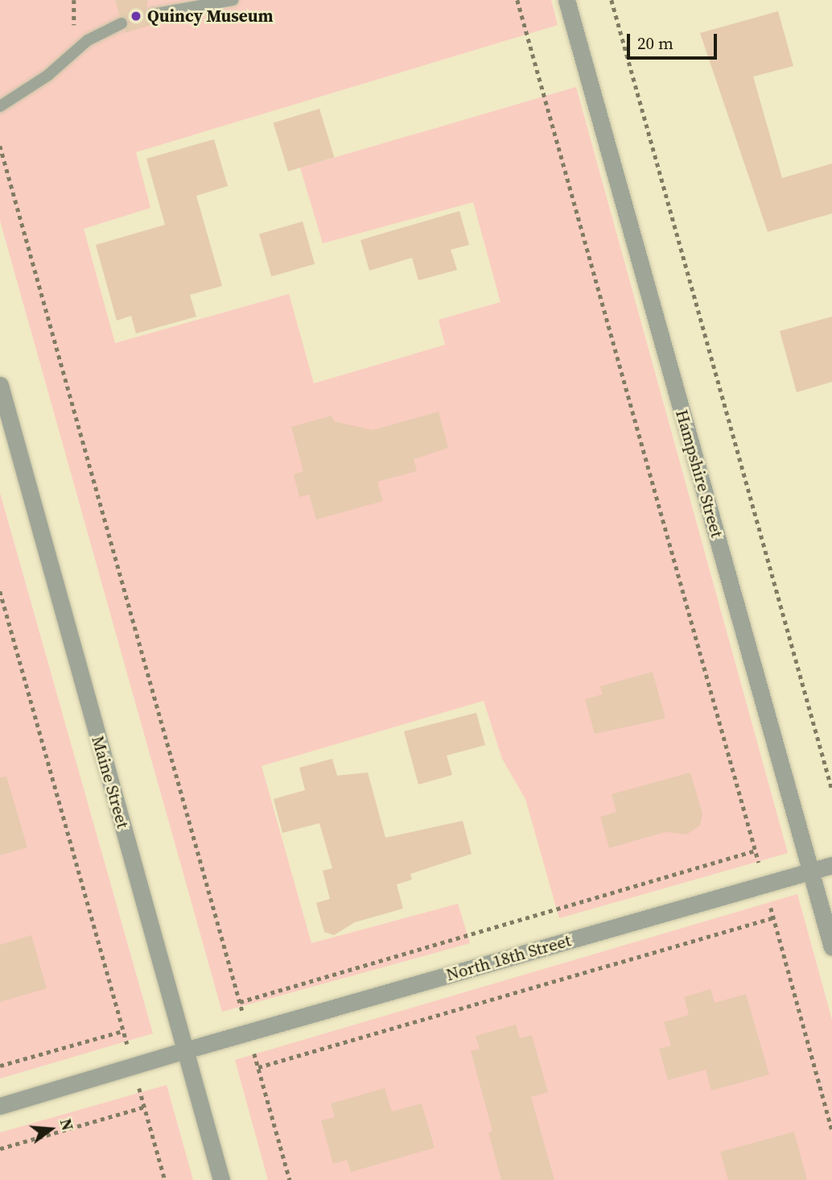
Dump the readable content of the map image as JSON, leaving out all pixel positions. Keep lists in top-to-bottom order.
{
  "streets": {
    "street": ["Hampshire Street", "Maine Street", "North 18th Street"]
  },
  "crossings": [
    ["Hampshire Street", "North 18th Street"],
    ["Maine Street", "North 18th Street"]
  ],
  "places": ["Quincy Museum"],
  "scale_bar": "20 m",
  "north": "right"
}
